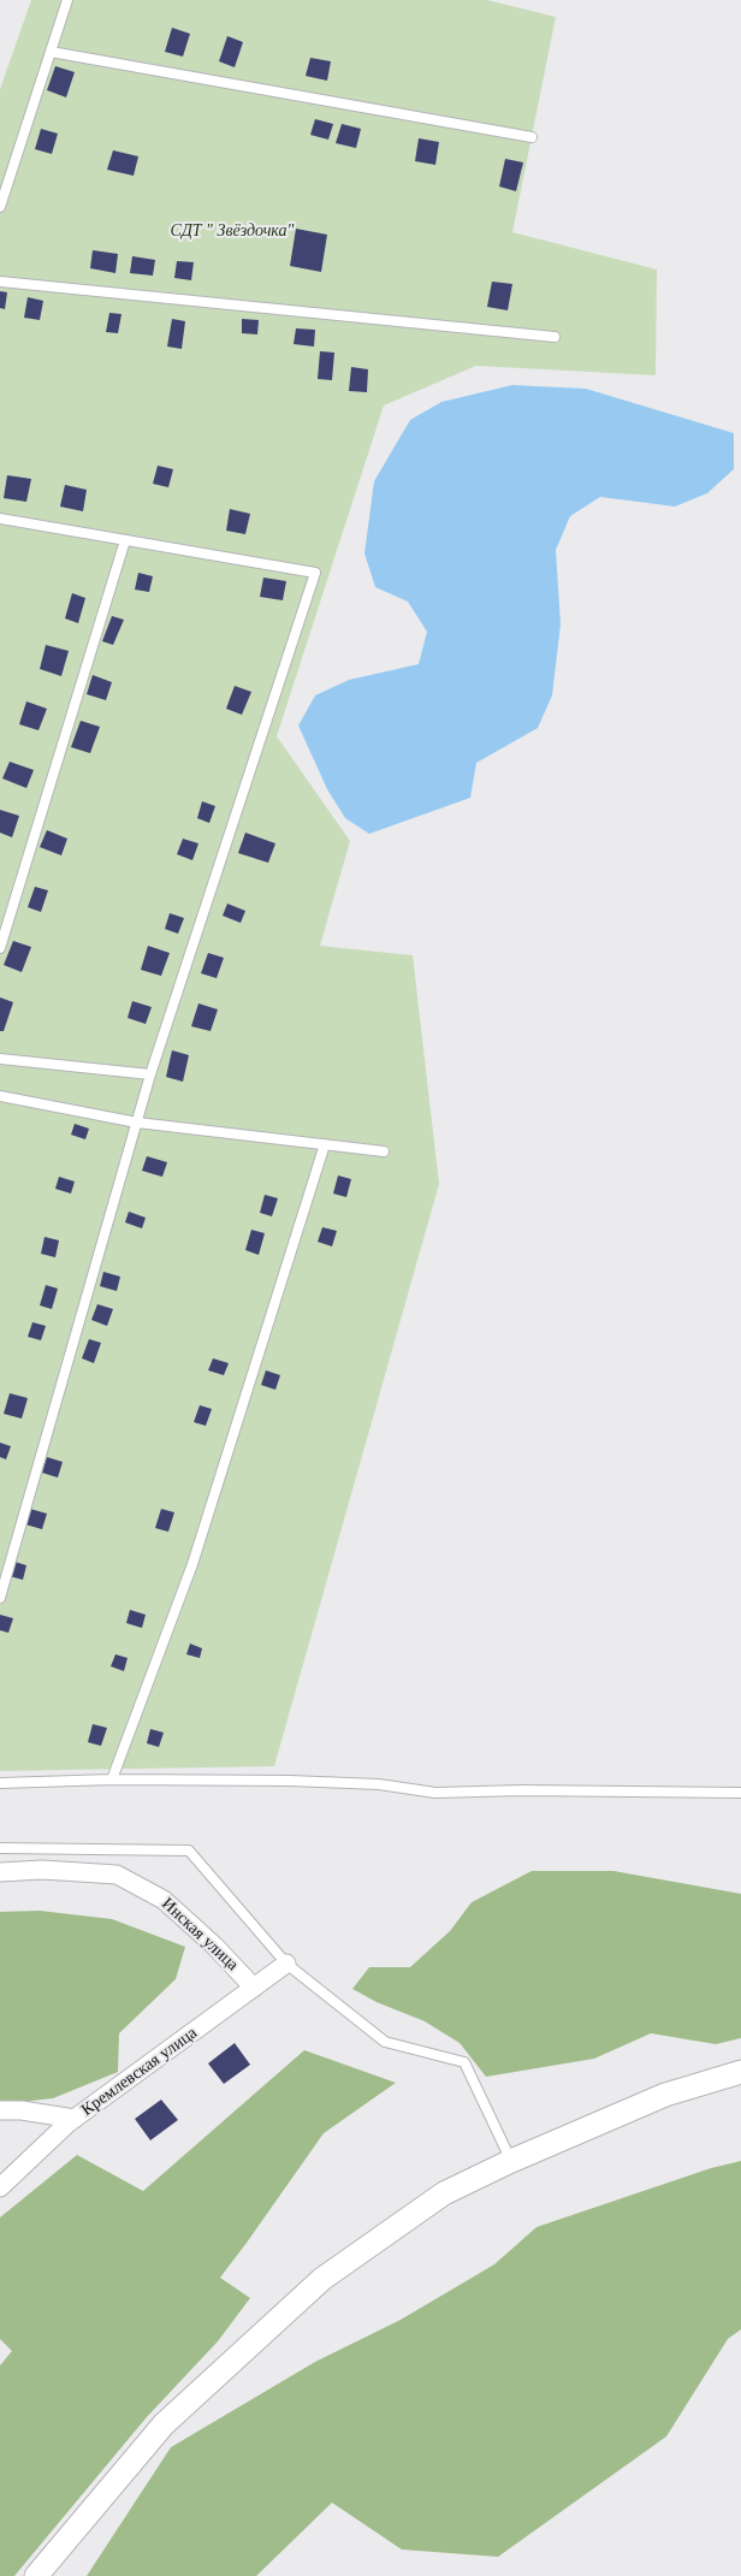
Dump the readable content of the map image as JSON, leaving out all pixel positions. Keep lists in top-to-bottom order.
{
  "streets": {
    "street": ["Инская улица", "Кремлевская улица"]
  },
  "crossings": [
    ["Инская улица", "Кремлевская улица"]
  ],
  "parks": ["СДТ \" Звёздочка\""]
}
